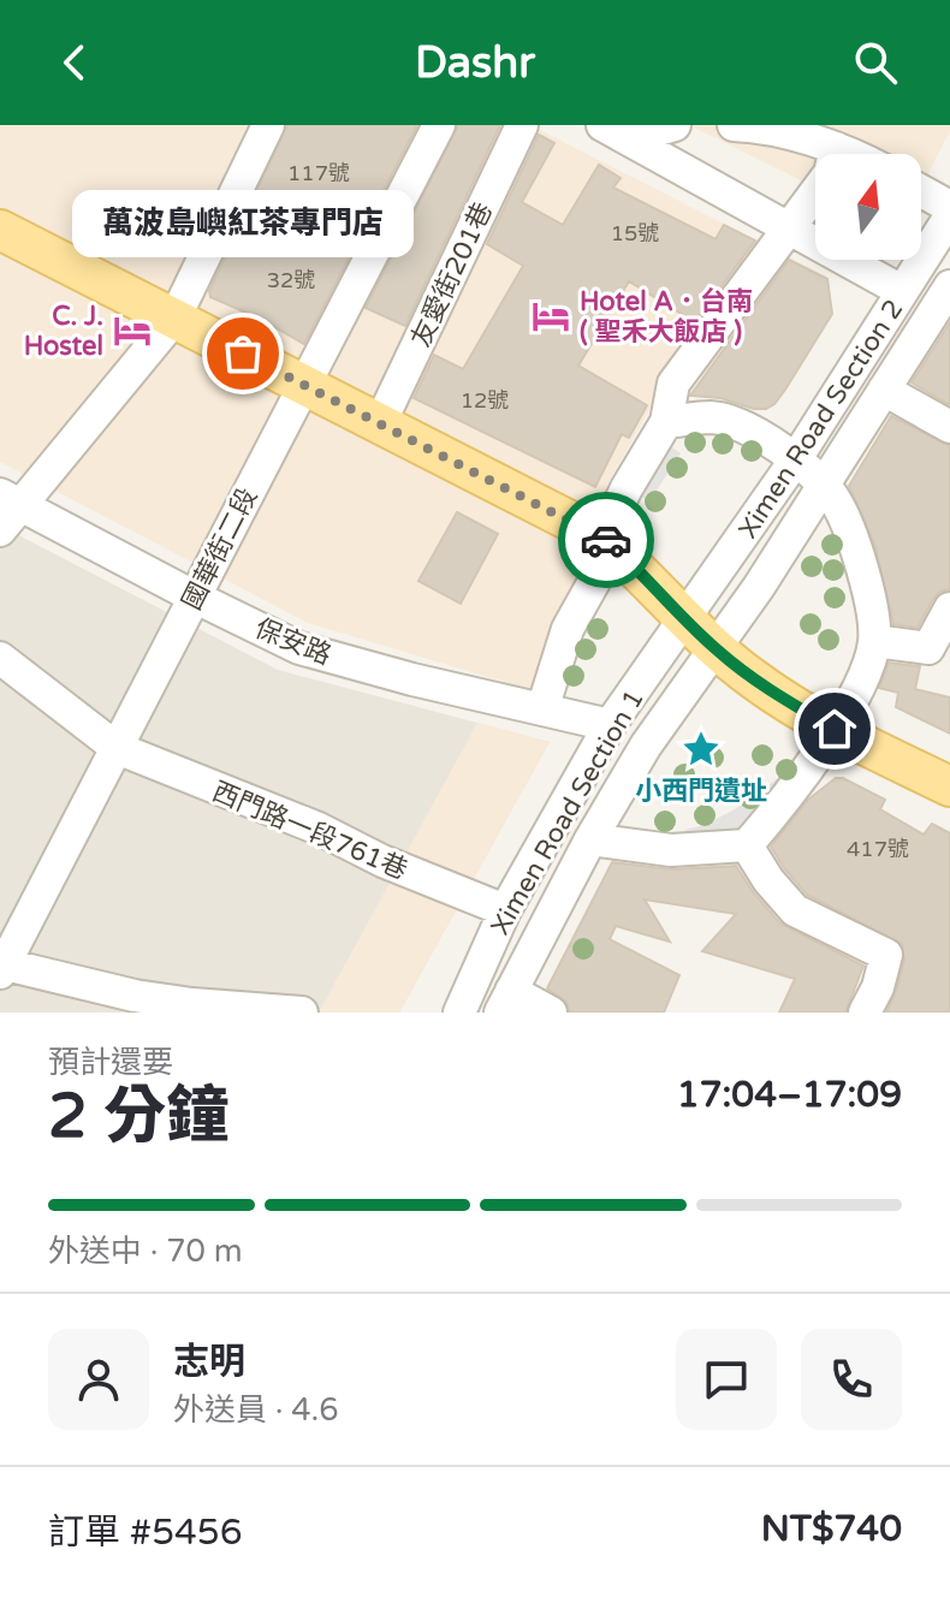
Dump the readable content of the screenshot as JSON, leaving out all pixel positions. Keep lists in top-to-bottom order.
{
  "streets": {
    "street": [
      "友愛街201巷",
      "Ximen Road Section 2",
      "國華街二段",
      "保安路",
      "Ximen Road Section 1",
      "西門路一段761巷"
    ]
  },
  "crossings": [
    ["Ximen Road Section 2", "Ximen Road Section 1"],
    ["國華街二段", "保安路"],
    ["國華街二段", "西門路一段761巷"],
    ["保安路", "Ximen Road Section 1"],
    ["Ximen Road Section 1", "西門路一段761巷"]
  ],
  "places": {
    "hotel": ["Hotel A．台南 ( 聖禾大飯店 )", "C. J. Hostel"],
    "other": ["萬波島嶼紅茶專門店"],
    "place": ["小西門遺址"]
  },
  "house_numbers": [
    "117號",
    "15號",
    "32號",
    "12號",
    "417號"
  ],
  "north": "top",
  "page": {
    "header": "Dashr",
    "bubble": "萬波島嶼紅茶專門店",
    "heading": ["2 分鐘", "預計還要", "17:04–17:09"],
    "panel": [
      "志明",
      "外送員 · 4.6",
      "訂單 #5456",
      "NT$740"
    ],
    "bar": "外送中 · 70 m"
  }
}
